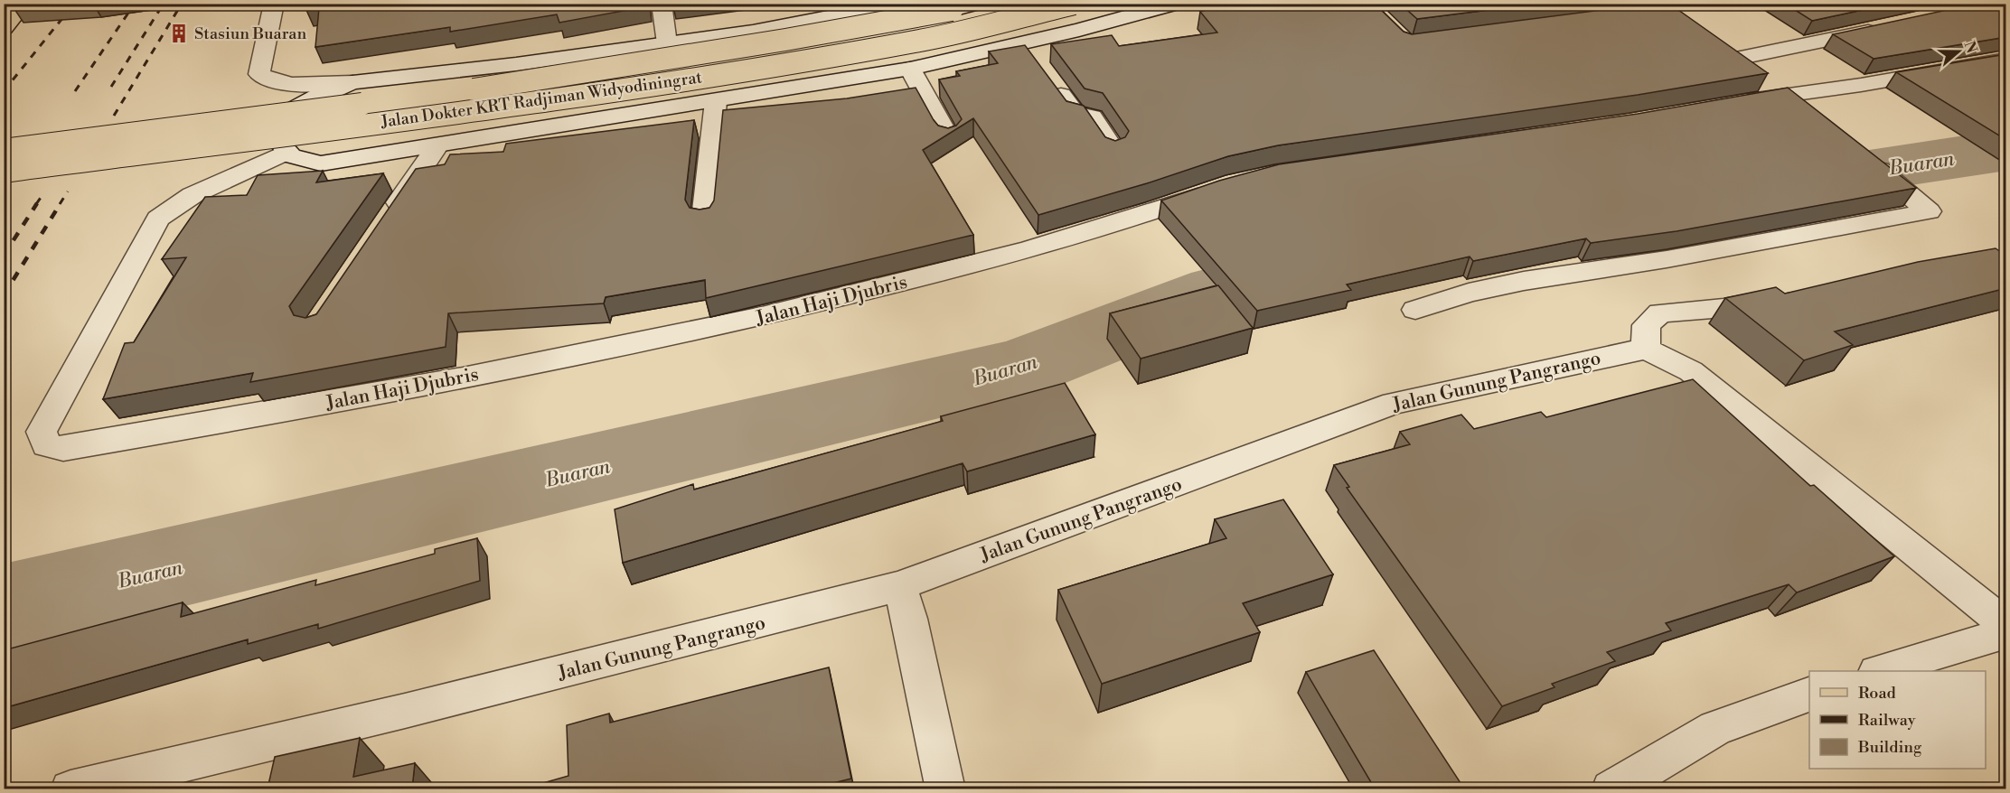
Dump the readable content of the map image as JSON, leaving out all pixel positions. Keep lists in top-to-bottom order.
{
  "streets": {
    "main road": ["Jalan Dokter KRT Radjiman Widyodiningrat"],
    "street": ["Jalan Haji Djubris", "Jalan Gunung Pangrango"]
  },
  "crossings": [
    ["Jalan Dokter KRT Radjiman Widyodiningrat", "Jalan Haji Djubris"]
  ],
  "water": ["Buaran"],
  "places": {
    "building": ["Stasiun Buaran"]
  },
  "legend": ["Road", "Railway", "Building"],
  "north": "right"
}
